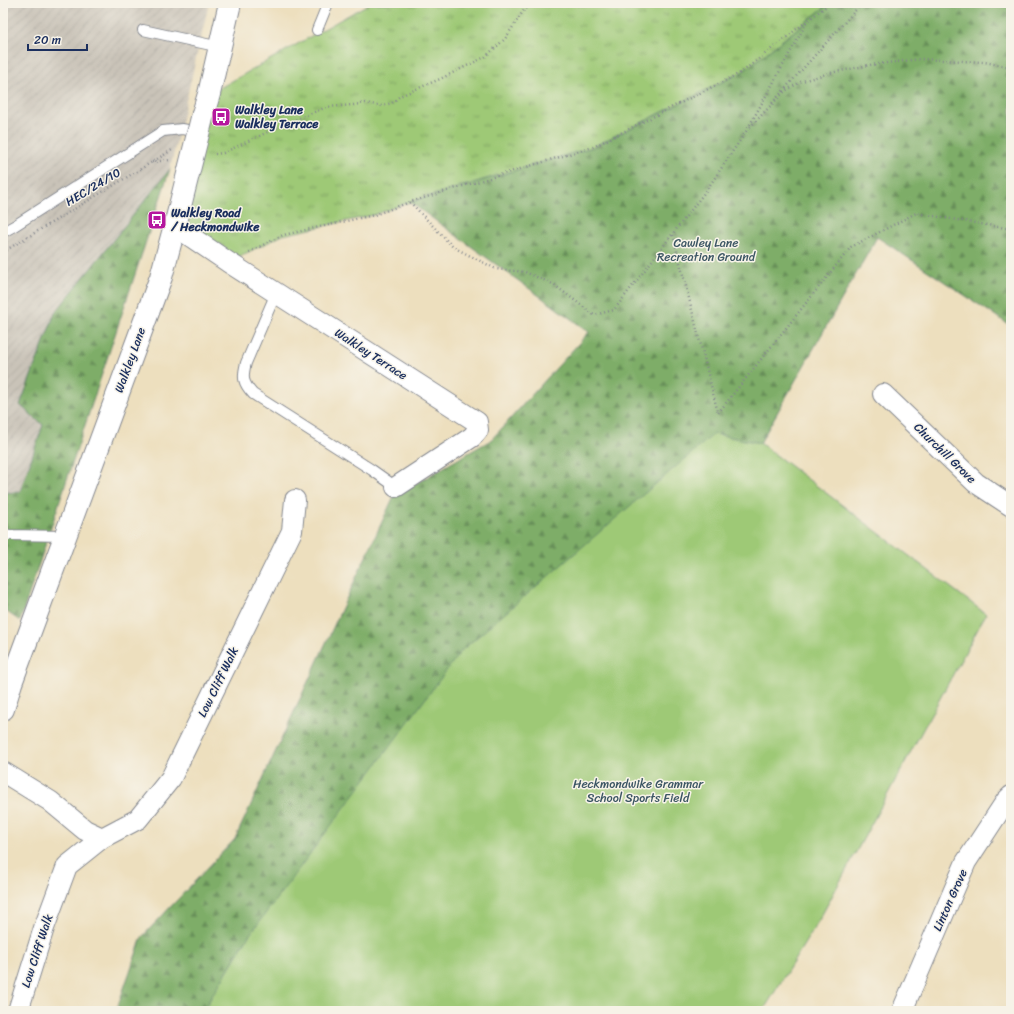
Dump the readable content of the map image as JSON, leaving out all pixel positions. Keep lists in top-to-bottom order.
{
  "streets": {
    "main road": ["Walkley Lane"],
    "street": [
      "Walkley Terrace",
      "Churchill Grove",
      "Low Cliff Walk",
      "Linton Grove"
    ],
    "path": ["HEC/24/10"]
  },
  "crossings": [
    ["HEC/24/10", "Walkley Lane"],
    ["Walkley Terrace", "Walkley Lane"]
  ],
  "parks": ["Cawley Lane Recreation Ground", "Heckmondwike Grammar School Sports Field"],
  "places": {
    "bus stop": ["Walkley Lane Walkley Terrace", "Walkley Road / Heckmondwike"]
  },
  "scale_bar": "20 m"
}
